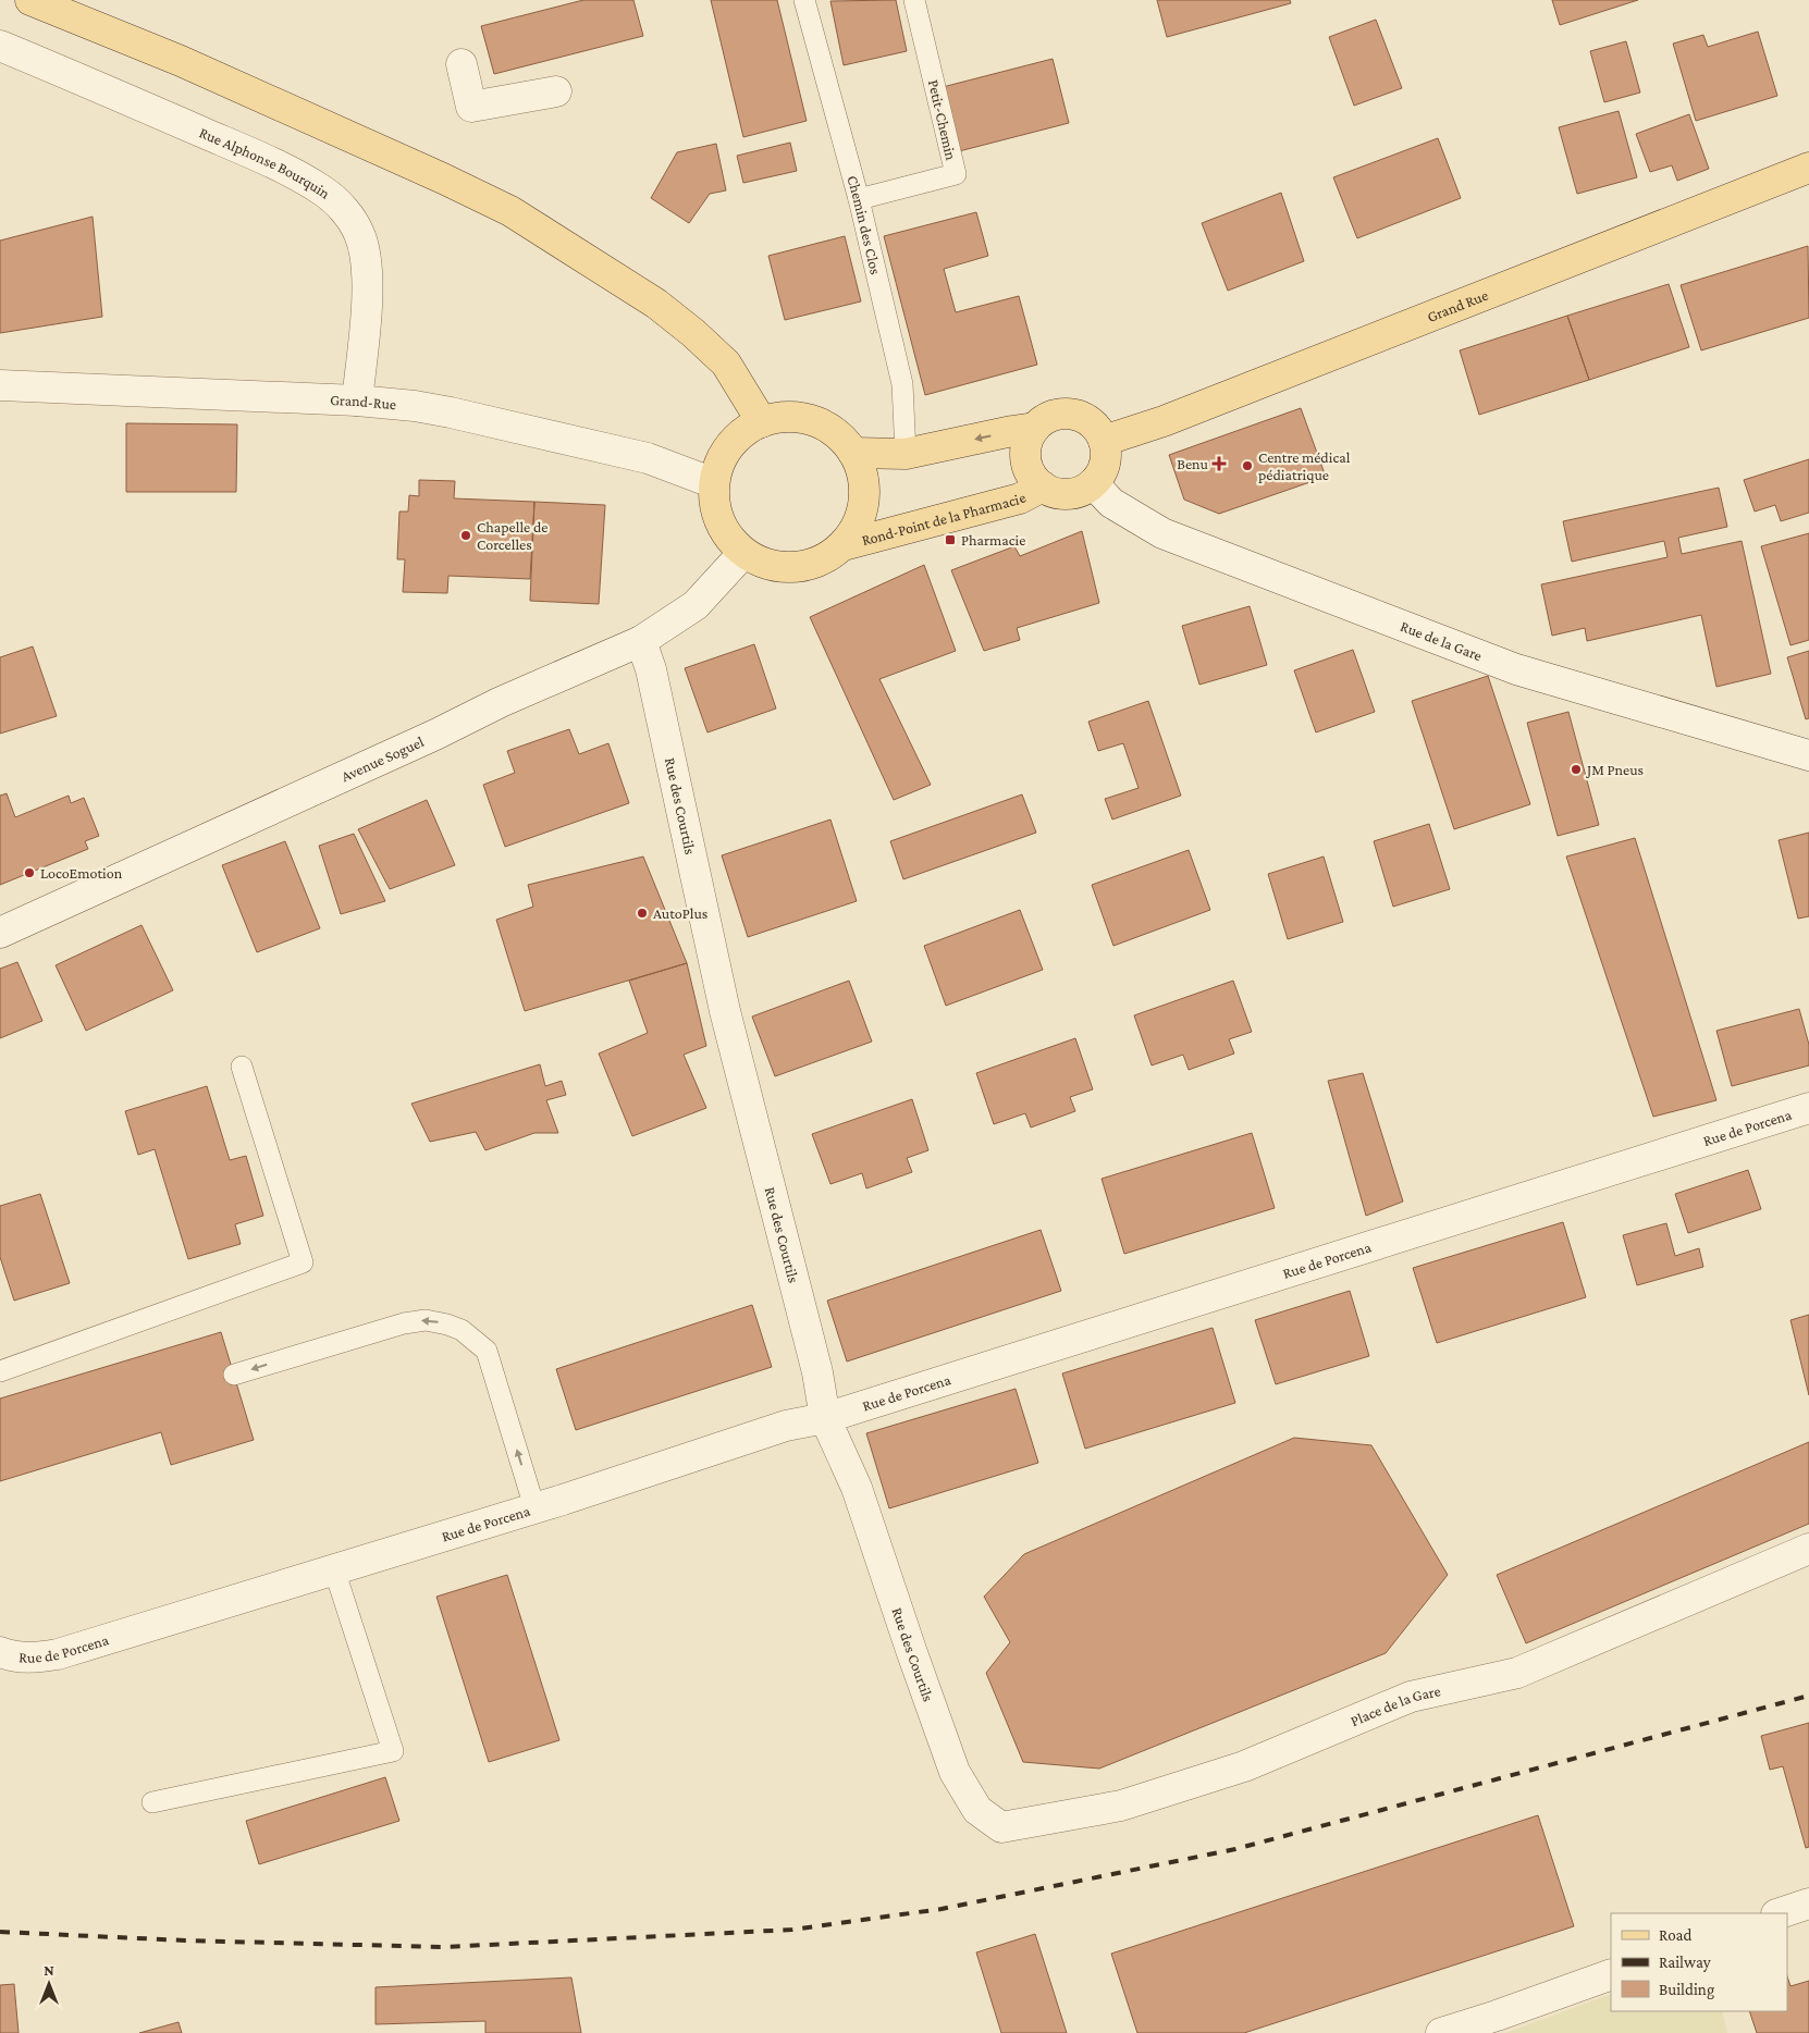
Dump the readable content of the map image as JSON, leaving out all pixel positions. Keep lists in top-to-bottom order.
{
  "streets": {
    "main road": ["Grand Rue", "Rond-Point de la Pharmacie"],
    "street": [
      "Rue Alphonse Bourquin",
      "Grand-Rue",
      "Rue de la Gare",
      "Avenue Soguel",
      "Rue des Courtils",
      "Rue de Porcena",
      "Place de la Gare"
    ],
    "lane": ["Petit-Chemin", "Chemin des Clos"]
  },
  "crossings": [
    ["Petit-Chemin", "Chemin des Clos"],
    ["Rue Alphonse Bourquin", "Grand-Rue"],
    ["Grand Rue", "Rond-Point de la Pharmacie"],
    ["Grand Rue", "Rue de la Gare"],
    ["Grand-Rue", "Rond-Point de la Pharmacie"],
    ["Grand-Rue", "Avenue Soguel"],
    ["Rond-Point de la Pharmacie", "Rue de la Gare"],
    ["Rond-Point de la Pharmacie", "Avenue Soguel"],
    ["Avenue Soguel", "Rue des Courtils"],
    ["Rue des Courtils", "Rue de Porcena"],
    ["Rue des Courtils", "Place de la Gare"]
  ],
  "places": {
    "health": ["Benu"],
    "other": [
      "Centre médical pédiatrique",
      "Chapelle de Corcelles",
      "JM Pneus",
      "LocoEmotion",
      "AutoPlus"
    ],
    "transit": ["Pharmacie"]
  },
  "legend": ["Road", "Railway", "Building"],
  "north": "top"
}
